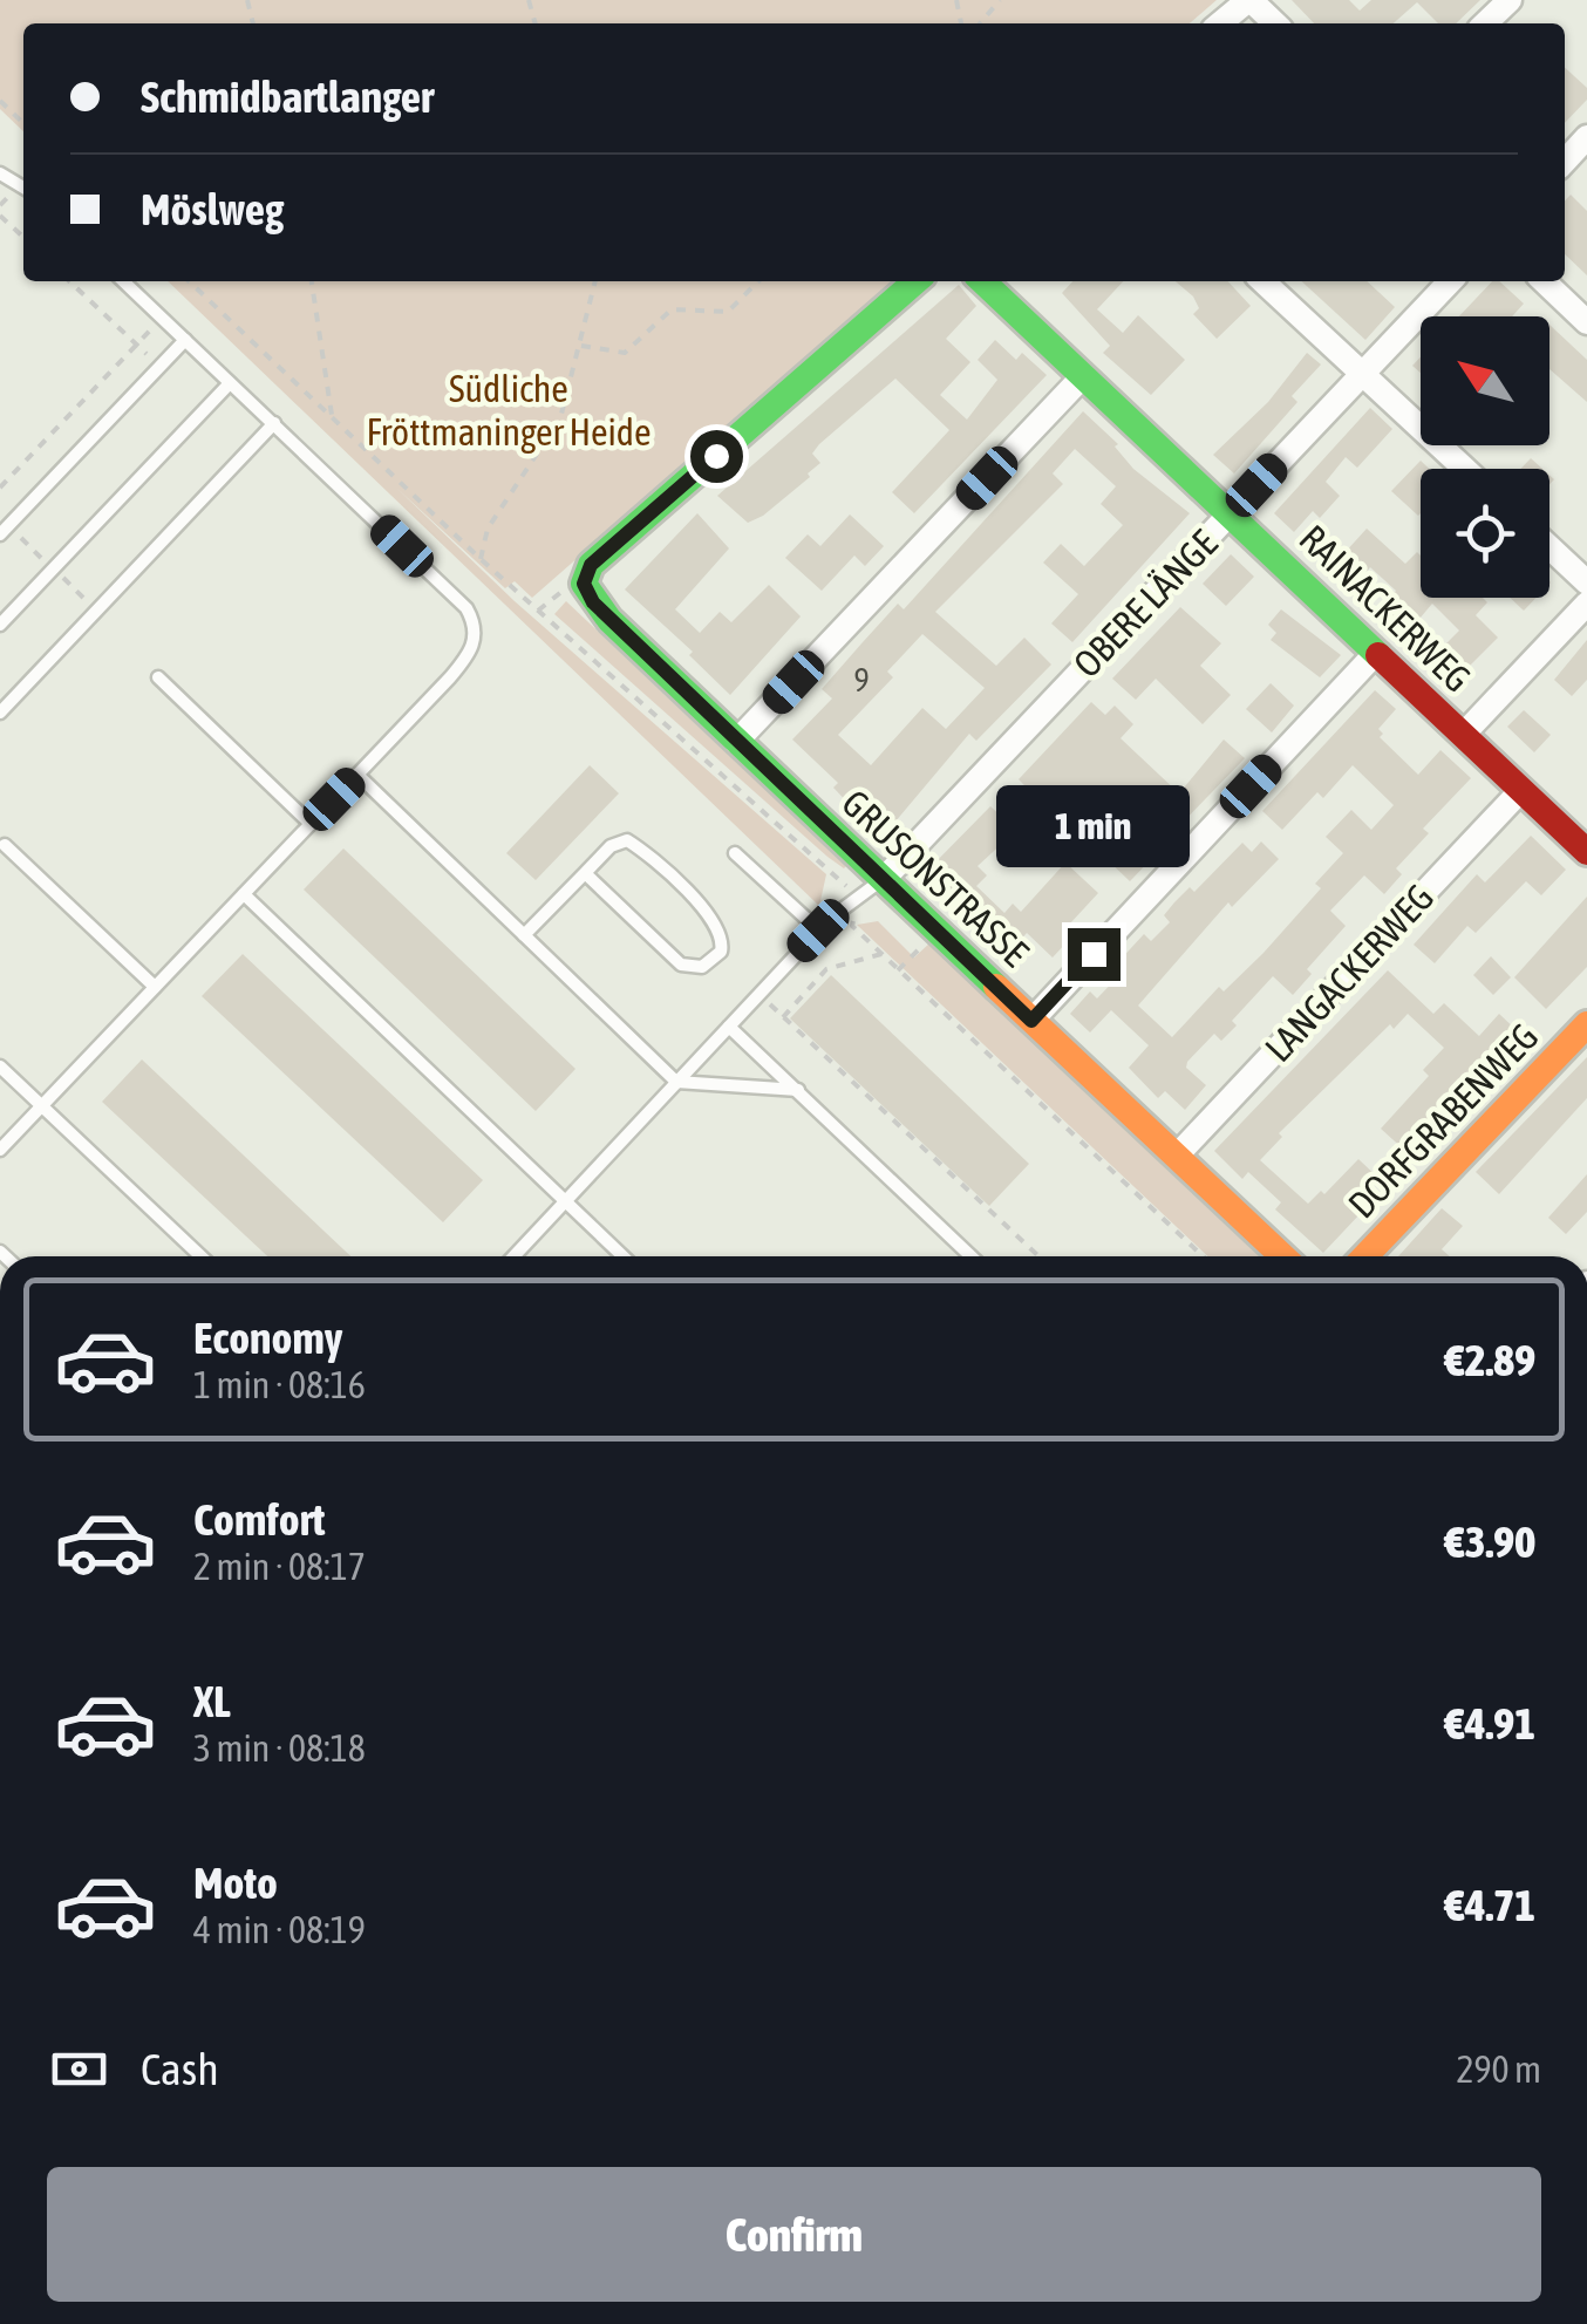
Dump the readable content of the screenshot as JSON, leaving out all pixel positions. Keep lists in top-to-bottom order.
{
  "streets": {
    "street": [
      "OBERE LÄNGE",
      "RAINACKERWEG",
      "GRUSONSTRASSE",
      "LANGACKERWEG",
      "DORFGRABENWEG"
    ]
  },
  "crossings": [
    ["OBERE LÄNGE", "RAINACKERWEG"],
    ["OBERE LÄNGE", "GRUSONSTRASSE"],
    ["RAINACKERWEG", "LANGACKERWEG"],
    ["GRUSONSTRASSE", "LANGACKERWEG"]
  ],
  "parks": ["Südliche Fröttmaninger Heide"],
  "house_numbers": ["9"],
  "north": "top left",
  "page": {
    "banner": ["Schmidbartlanger", "Möslweg"],
    "bubble": "1 min",
    "list": [
      {
        "name": "Economy",
        "note": "1 min · 08:16",
        "value": "€2.89"
      },
      {
        "name": "Comfort",
        "note": "2 min · 08:17",
        "value": "€3.90"
      },
      {
        "name": "XL",
        "note": "3 min · 08:18",
        "value": "€4.91"
      },
      {
        "name": "Moto",
        "note": "4 min · 08:19",
        "value": "€4.71"
      }
    ],
    "pay": ["Cash", "290 m"],
    "buttons": "Confirm"
  }
}
